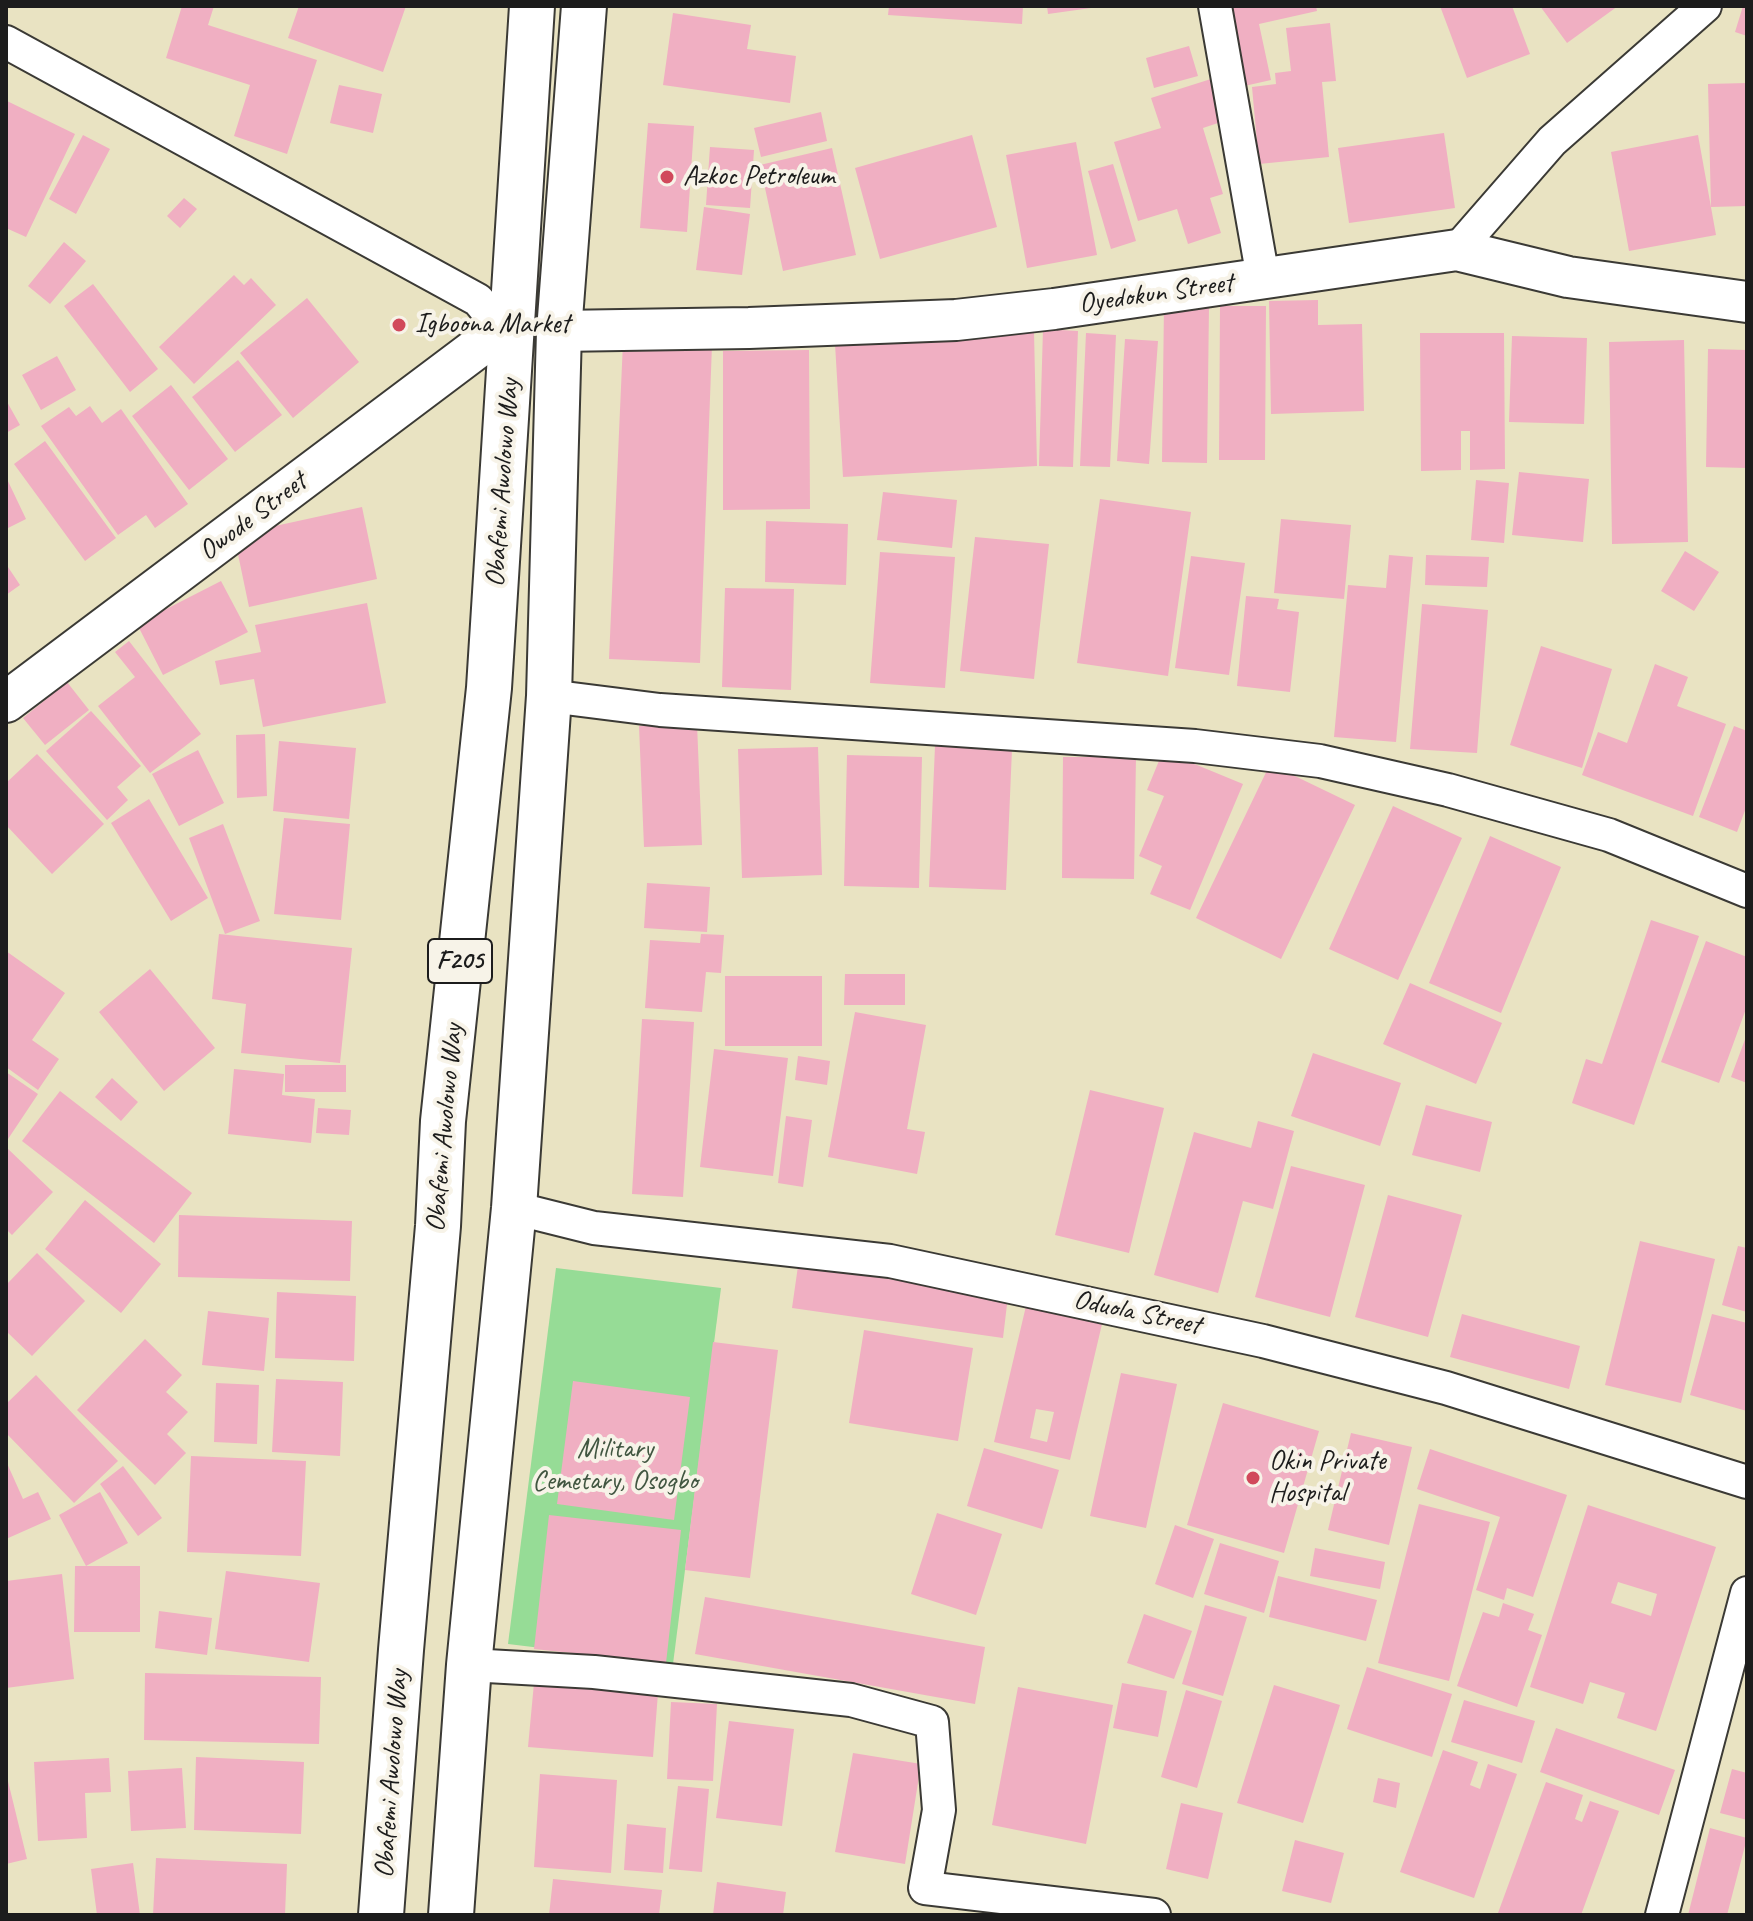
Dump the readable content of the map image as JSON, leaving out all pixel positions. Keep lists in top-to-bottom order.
{
  "streets": {
    "main road": ["Obafemi Awolowo Way", "F205"],
    "street": ["Oyedokun Street", "Owode Street", "Oduola Street"]
  },
  "crossings": [
    ["Oyedokun Street", "Obafemi Awolowo Way"],
    ["Obafemi Awolowo Way", "Owode Street"],
    ["Obafemi Awolowo Way", "Oduola Street"]
  ],
  "parks": ["Military Cemetary, Osogbo"],
  "places": ["Azkoc Petroleum", "Igboona Market", "Okin Private Hospital"]
}
